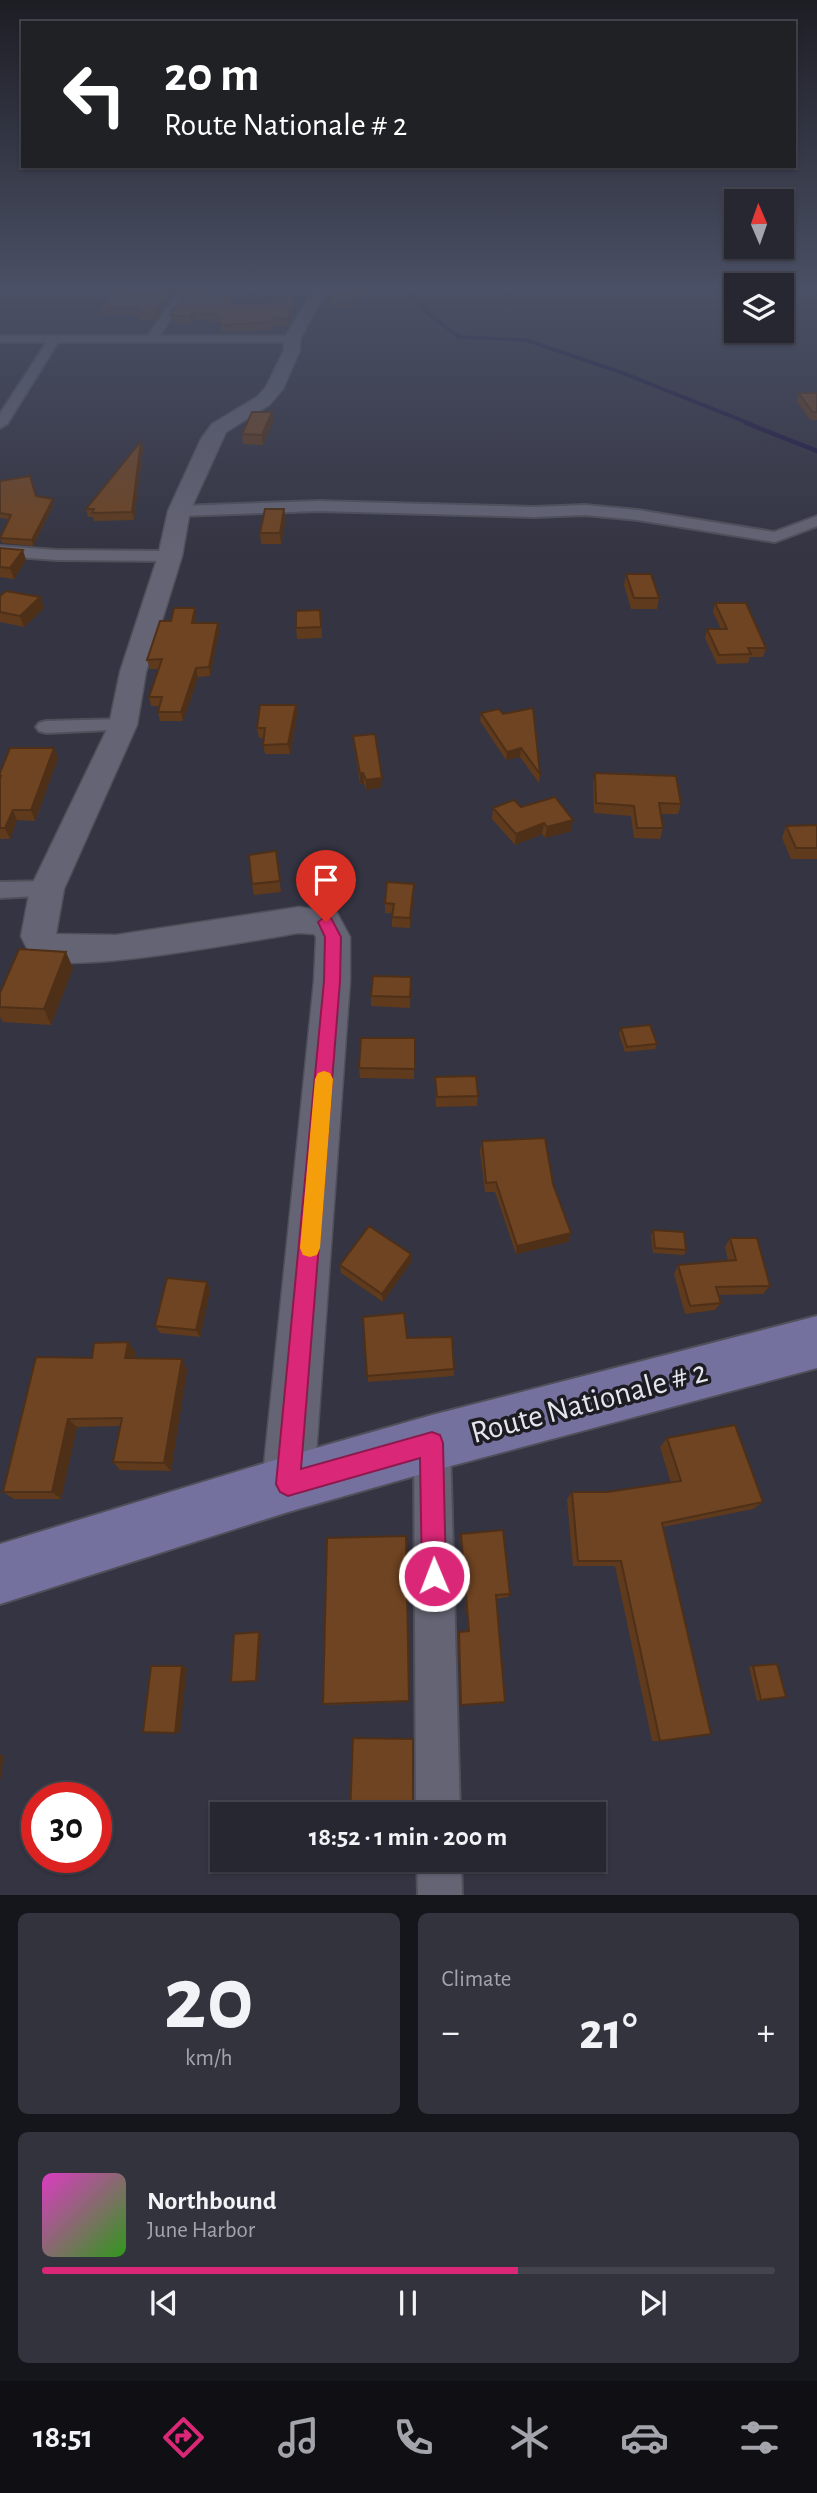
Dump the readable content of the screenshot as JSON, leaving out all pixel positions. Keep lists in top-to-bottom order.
{
  "streets": {
    "main road": ["Route Nationale # 2"]
  },
  "north": "top",
  "page": {
    "turn": ["20 m", "Route Nationale # 2"],
    "limit": "30",
    "trip": "18:52 · 1 min · 200 m",
    "tile": [
      ["20", "km/h"],
      "Climate"
    ],
    "heat": ["−", "21°", "+"],
    "song": ["Northbound", "June Harbor"],
    "tabs": "18:51"
  }
}
